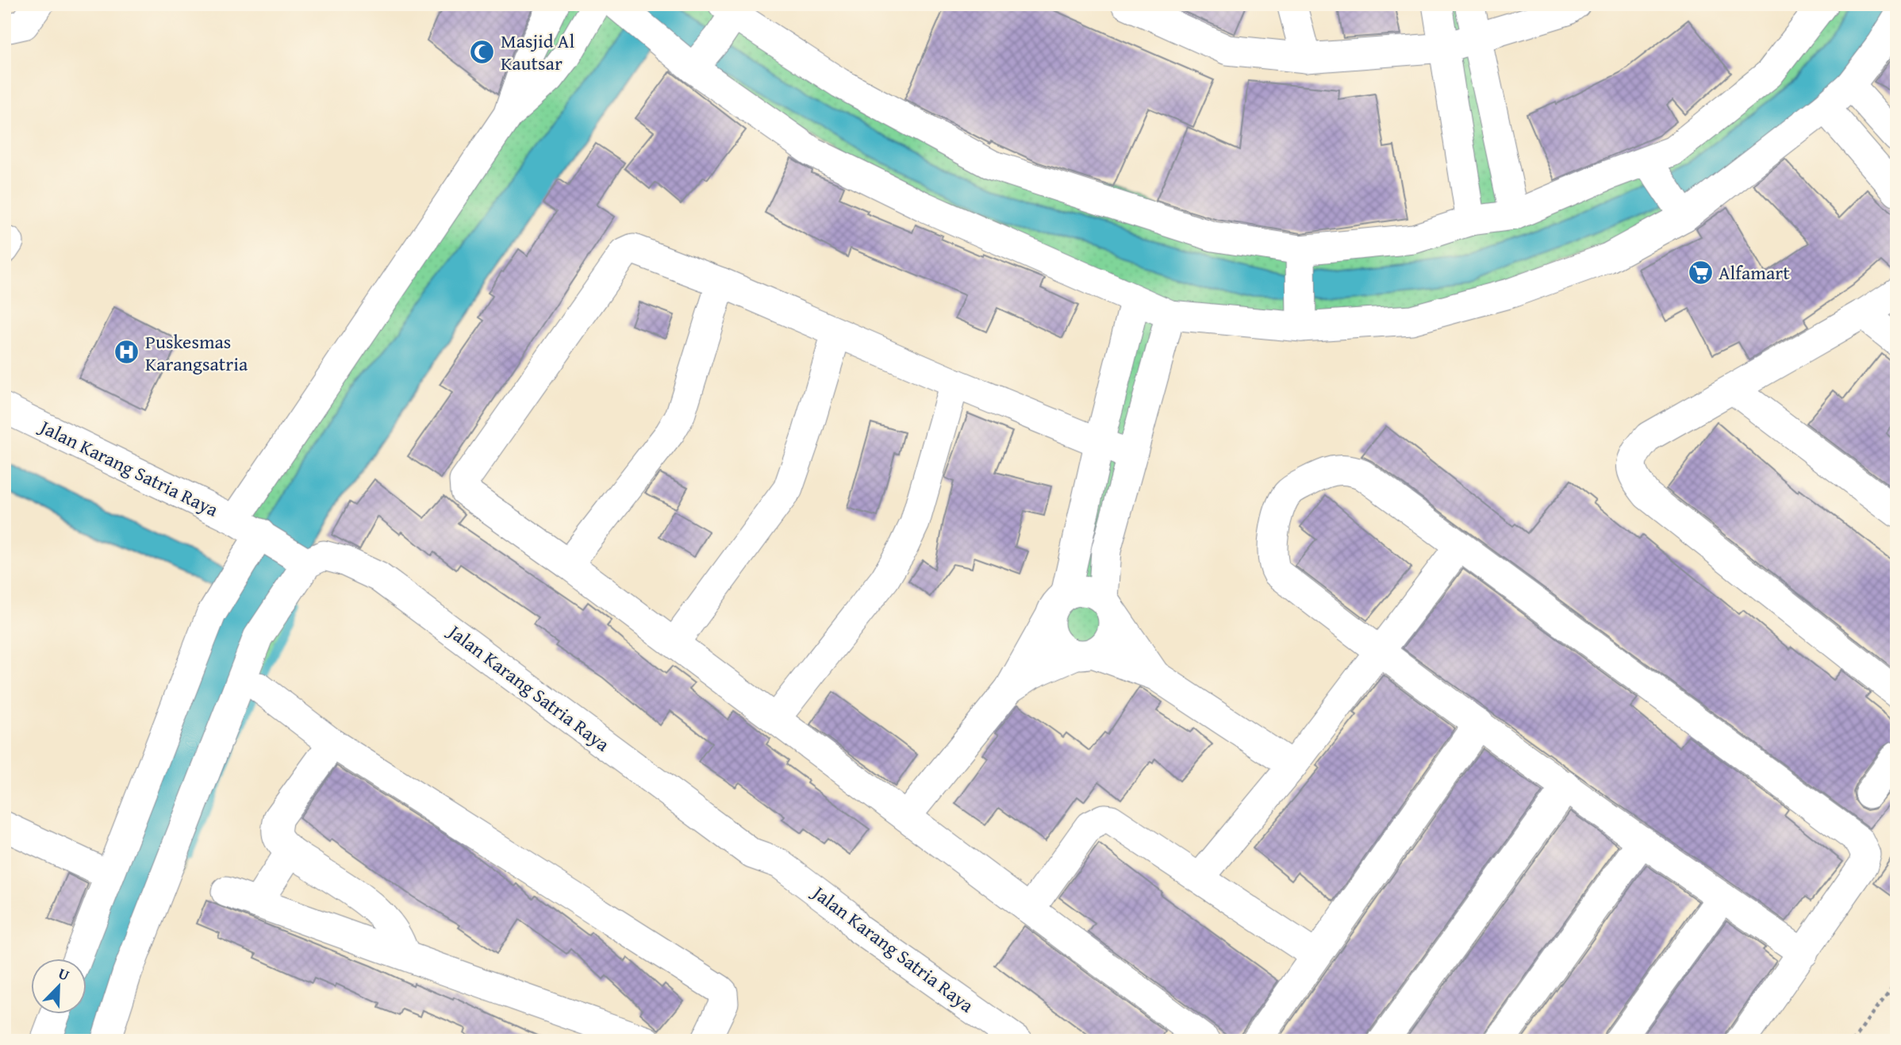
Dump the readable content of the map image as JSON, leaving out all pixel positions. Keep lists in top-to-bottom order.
{
  "streets": {
    "street": ["Jalan Karang Satria Raya"]
  },
  "places": {
    "mosque": ["Masjid Al Kautsar"],
    "supermarket": ["Alfamart"],
    "hospital": ["Puskesmas Karangsatria"]
  },
  "north": "top right"
}
